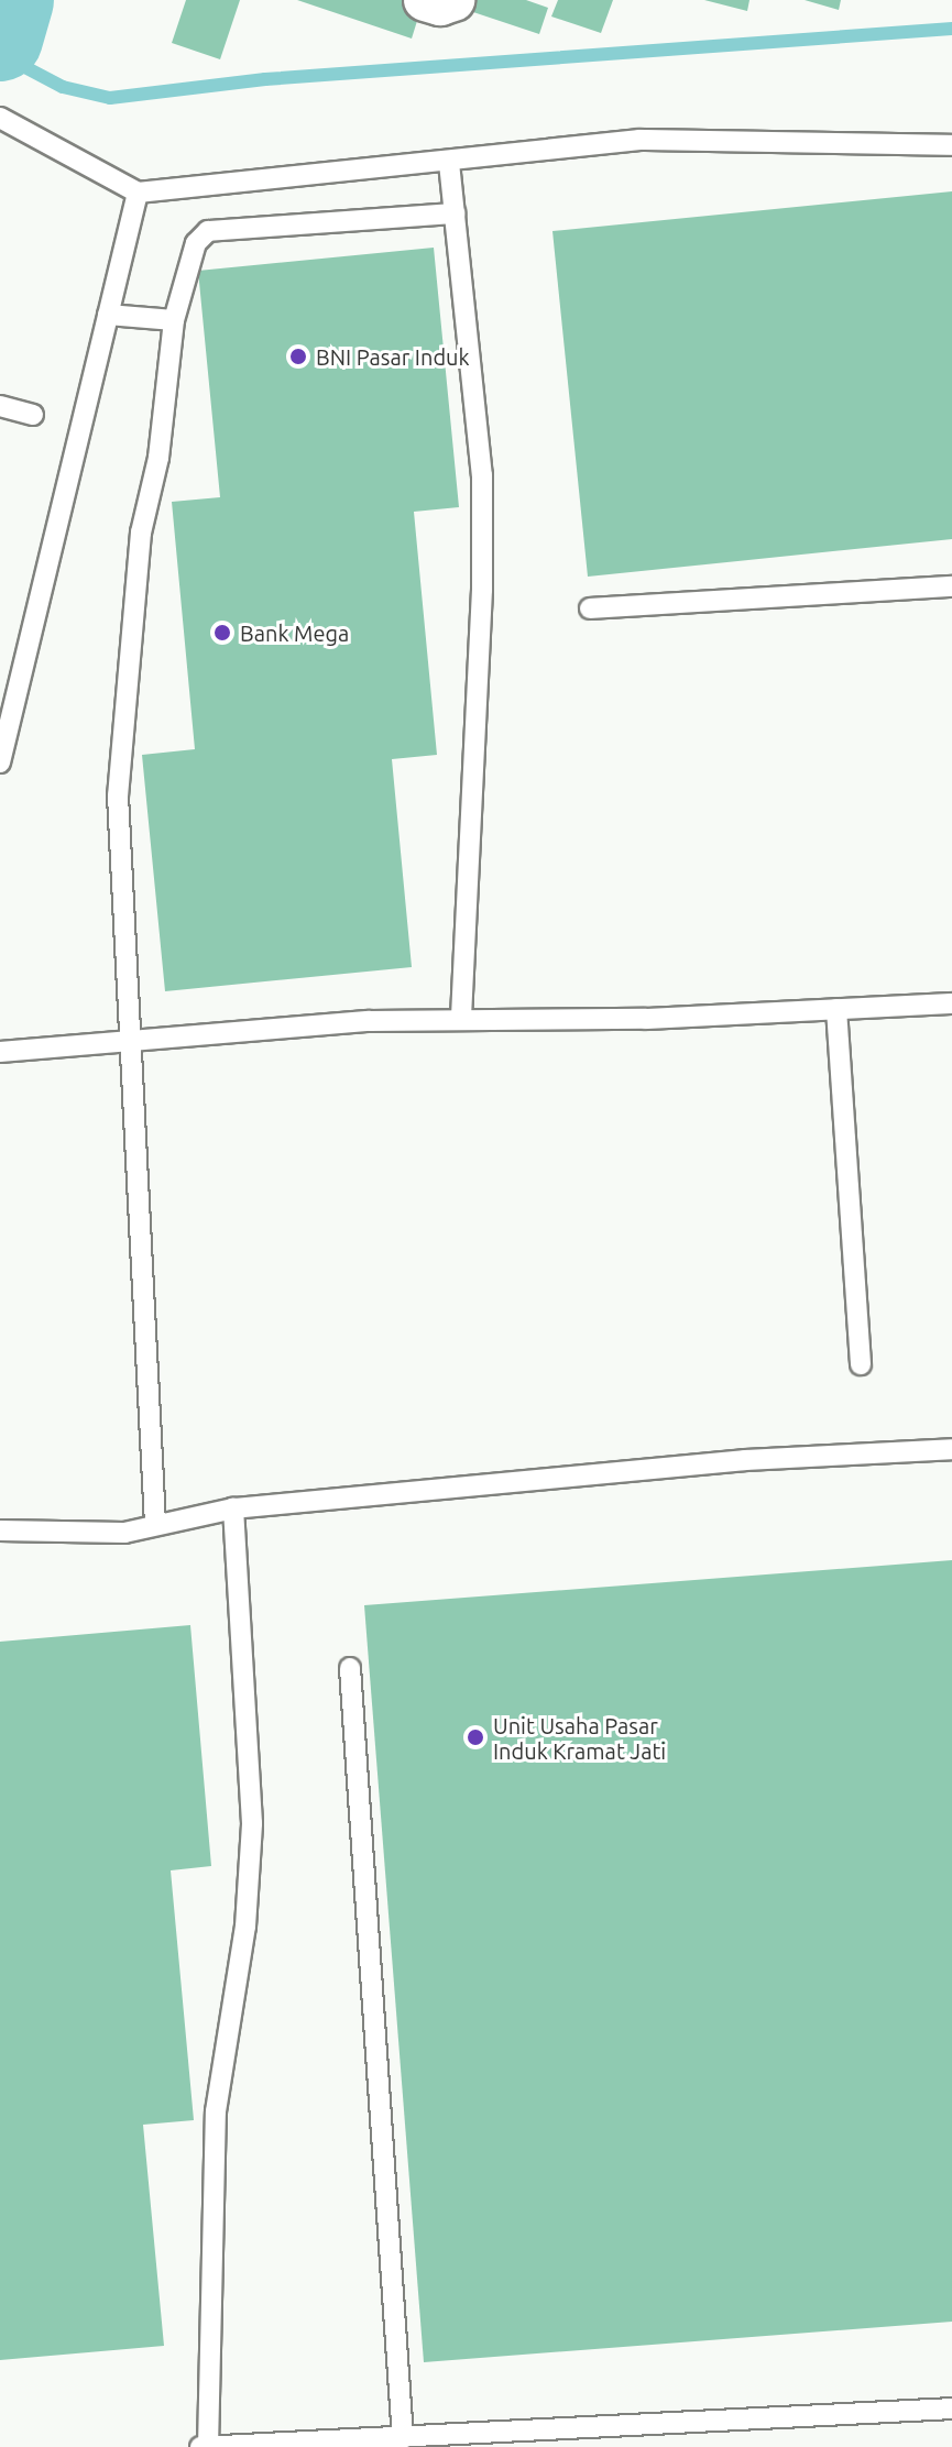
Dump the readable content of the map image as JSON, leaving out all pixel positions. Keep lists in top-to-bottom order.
{
  "places": ["BNI Pasar Induk", "Bank Mega", "Unit Usaha Pasar Induk Kramat Jati"]
}
